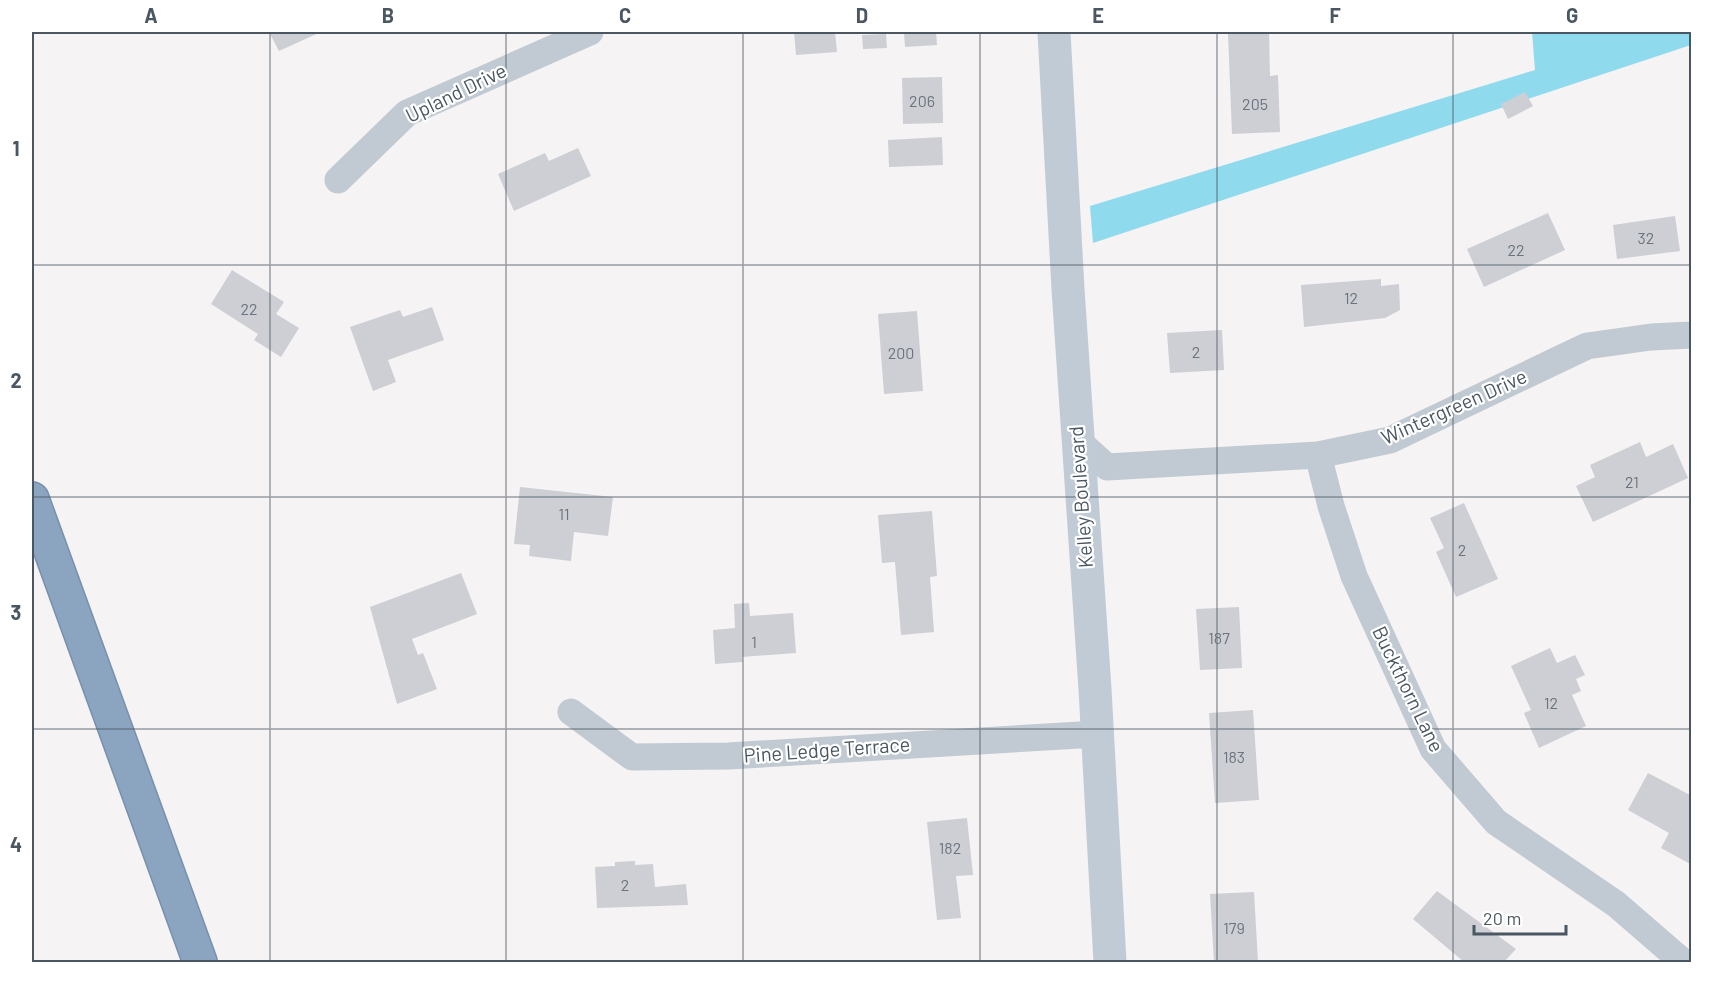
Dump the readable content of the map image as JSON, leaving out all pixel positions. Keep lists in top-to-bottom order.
{
  "streets": {
    "main road": ["Kelley Boulevard"],
    "street": [
      "Upland Drive",
      "Wintergreen Drive",
      "Buckthorn Lane",
      "Pine Ledge Terrace"
    ]
  },
  "crossings": [
    ["Wintergreen Drive", "Kelley Boulevard"],
    ["Wintergreen Drive", "Buckthorn Lane"],
    ["Kelley Boulevard", "Pine Ledge Terrace"]
  ],
  "house_numbers": [
    "206",
    "205",
    "32",
    "22",
    "12",
    "22",
    "2",
    "200",
    "21",
    "11",
    "2",
    "187",
    "1",
    "12",
    "183",
    "182",
    "2",
    "179"
  ],
  "scale_bar": "20 m",
  "grid": {
    "columns": [
      "A",
      "B",
      "C",
      "D",
      "E",
      "F",
      "G"
    ],
    "rows": [
      "1",
      "2",
      "3",
      "4"
    ]
  }
}
